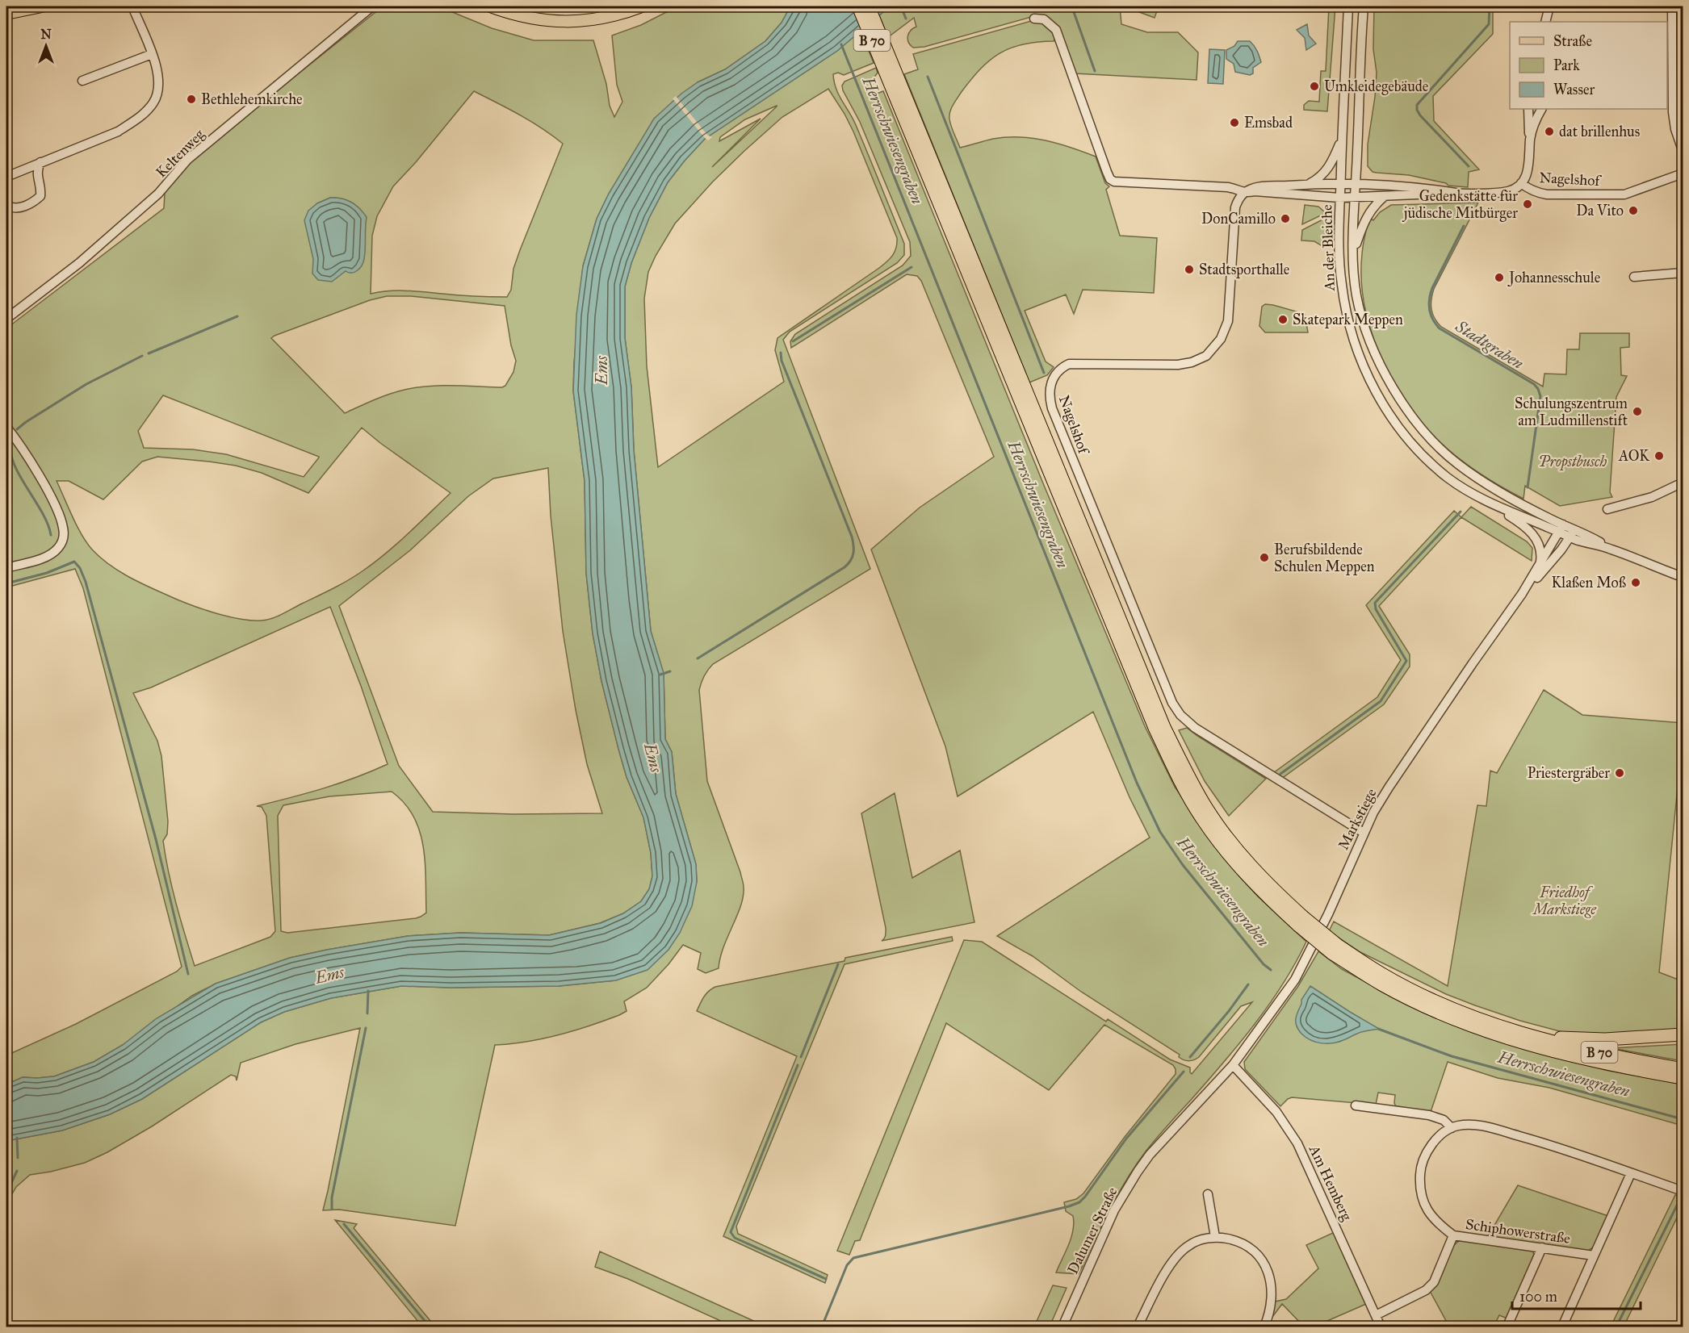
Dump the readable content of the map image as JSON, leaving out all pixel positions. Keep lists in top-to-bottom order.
{
  "streets": {
    "highway": ["B 70"],
    "street": [
      "Keltenweg",
      "Nagelshof",
      "An der Bleiche",
      "Markstiege",
      "Am Hemberg",
      "Dalumer Straße",
      "Schiphowerstraße"
    ]
  },
  "crossings": [
    ["Nagelshof", "An der Bleiche"],
    ["Nagelshof", "Markstiege"],
    ["An der Bleiche", "Markstiege"],
    ["Markstiege", "Am Hemberg"],
    ["Markstiege", "Dalumer Straße"],
    ["Am Hemberg", "Dalumer Straße"]
  ],
  "water": ["Herrschwiesengraben", "Stadtgraben", "Ems"],
  "parks": ["Propstbusch", "Friedhof Markstiege"],
  "places": [
    "Umkleidegebäude",
    "Bethlehemkirche",
    "Emsbad",
    "dat brillenhus",
    "Gedenkstätte für jüdische Mitbürger",
    "Da Vito",
    "DonCamillo",
    "Stadtsporthalle",
    "Johannesschule",
    "Skatepark Meppen",
    "Schulungszentrum am Ludmillenstift",
    "AOK",
    "Berufsbildende Schulen Meppen",
    "Klaßen Moß",
    "Priestergräber"
  ],
  "legend": ["Straße", "Park", "Wasser"],
  "scale_bar": "100 m",
  "north": "top"
}
